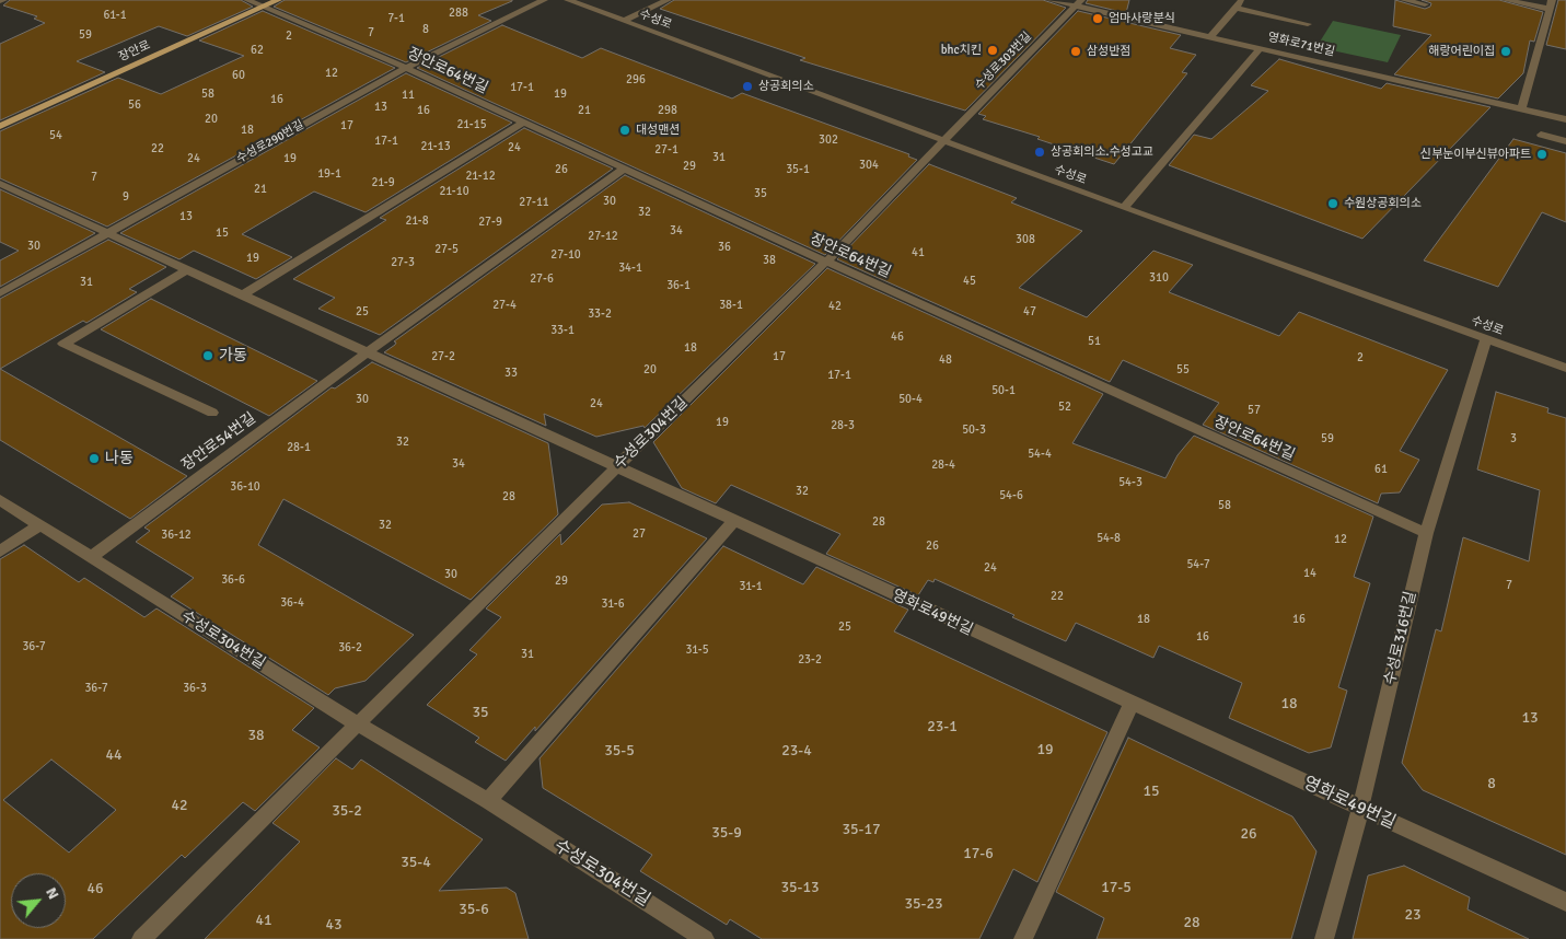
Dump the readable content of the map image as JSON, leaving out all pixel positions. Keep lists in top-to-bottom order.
{
  "streets": {
    "main road": ["장안로"],
    "street": [
      "수성로",
      "영화로71번길",
      "수성로303번길",
      "장안로64번길",
      "수성로290번길",
      "수성로304번길",
      "장안로54번길",
      "영화로49번길",
      "수성로316번길"
    ]
  },
  "crossings": [
    ["수성로", "수성로303번길"],
    ["수성로", "수성로304번길"],
    ["수성로", "수성로316번길"],
    ["영화로71번길", "수성로303번길"],
    ["장안로", "장안로64번길"],
    ["수성로303번길", "수성로304번길"],
    ["장안로64번길", "수성로290번길"],
    ["장안로64번길", "수성로304번길"],
    ["장안로64번길", "장안로54번길"],
    ["장안로64번길", "수성로316번길"],
    ["수성로304번길", "장안로54번길"],
    ["수성로304번길", "영화로49번길"],
    ["영화로49번길", "수성로316번길"]
  ],
  "places": [
    "엄마사랑분식",
    "bhc치킨",
    "삼성반점",
    "해랑어린이집",
    "상공회의소",
    "대성맨션",
    "상공회의소.수성고교",
    "신부눈이부신뷰아파트",
    "수원상공회의소",
    "가동",
    "나동"
  ],
  "house_numbers": [
    "288",
    "61-1",
    "7-1",
    "8",
    "7",
    "59",
    "2",
    "62",
    "12",
    "60",
    "296",
    "17-1",
    "58",
    "19",
    "11",
    "16",
    "56",
    "13",
    "16",
    "21",
    "298",
    "20",
    "21-15",
    "17",
    "18",
    "54",
    "302",
    "17-1",
    "21-13",
    "24",
    "22",
    "27-1",
    "31",
    "24",
    "19",
    "304",
    "29",
    "26",
    "35-1",
    "19-1",
    "21-12",
    "7",
    "21-9",
    "21",
    "21-10",
    "35",
    "9",
    "30",
    "27-11",
    "32",
    "13",
    "21-8",
    "27-9",
    "34",
    "15",
    "27-12",
    "308",
    "30",
    "36",
    "27-5",
    "41",
    "27-10",
    "19",
    "38",
    "27-3",
    "34-1",
    "310",
    "27-6",
    "45",
    "31",
    "36-1",
    "27-4",
    "38-1",
    "42",
    "25",
    "47",
    "33-2",
    "33-1",
    "46",
    "51",
    "18",
    "27-2",
    "17",
    "2",
    "48",
    "20",
    "55",
    "33",
    "17-1",
    "50-1",
    "30",
    "50-4",
    "24",
    "52",
    "57",
    "19",
    "28-3",
    "50-3",
    "59",
    "3",
    "32",
    "28-1",
    "54-4",
    "34",
    "28-4",
    "61",
    "54-3",
    "36-10",
    "32",
    "54-6",
    "28",
    "58",
    "28",
    "32",
    "27",
    "36-12",
    "54-8",
    "12",
    "26",
    "54-7",
    "24",
    "14",
    "30",
    "36-6",
    "29",
    "7",
    "31-1",
    "22",
    "36-4",
    "31-6",
    "18",
    "16",
    "25",
    "16",
    "36-7",
    "36-2",
    "31-5",
    "31",
    "23-2",
    "36-7",
    "36-3",
    "18",
    "35",
    "13",
    "23-1",
    "38",
    "19",
    "35-5",
    "23-4",
    "44",
    "8",
    "15",
    "42",
    "35-2",
    "35-17",
    "35-9",
    "26",
    "17-6",
    "35-4",
    "35-13",
    "17-5",
    "46",
    "35-23",
    "35-6",
    "23",
    "41",
    "28",
    "43"
  ],
  "north": "top right"
}
